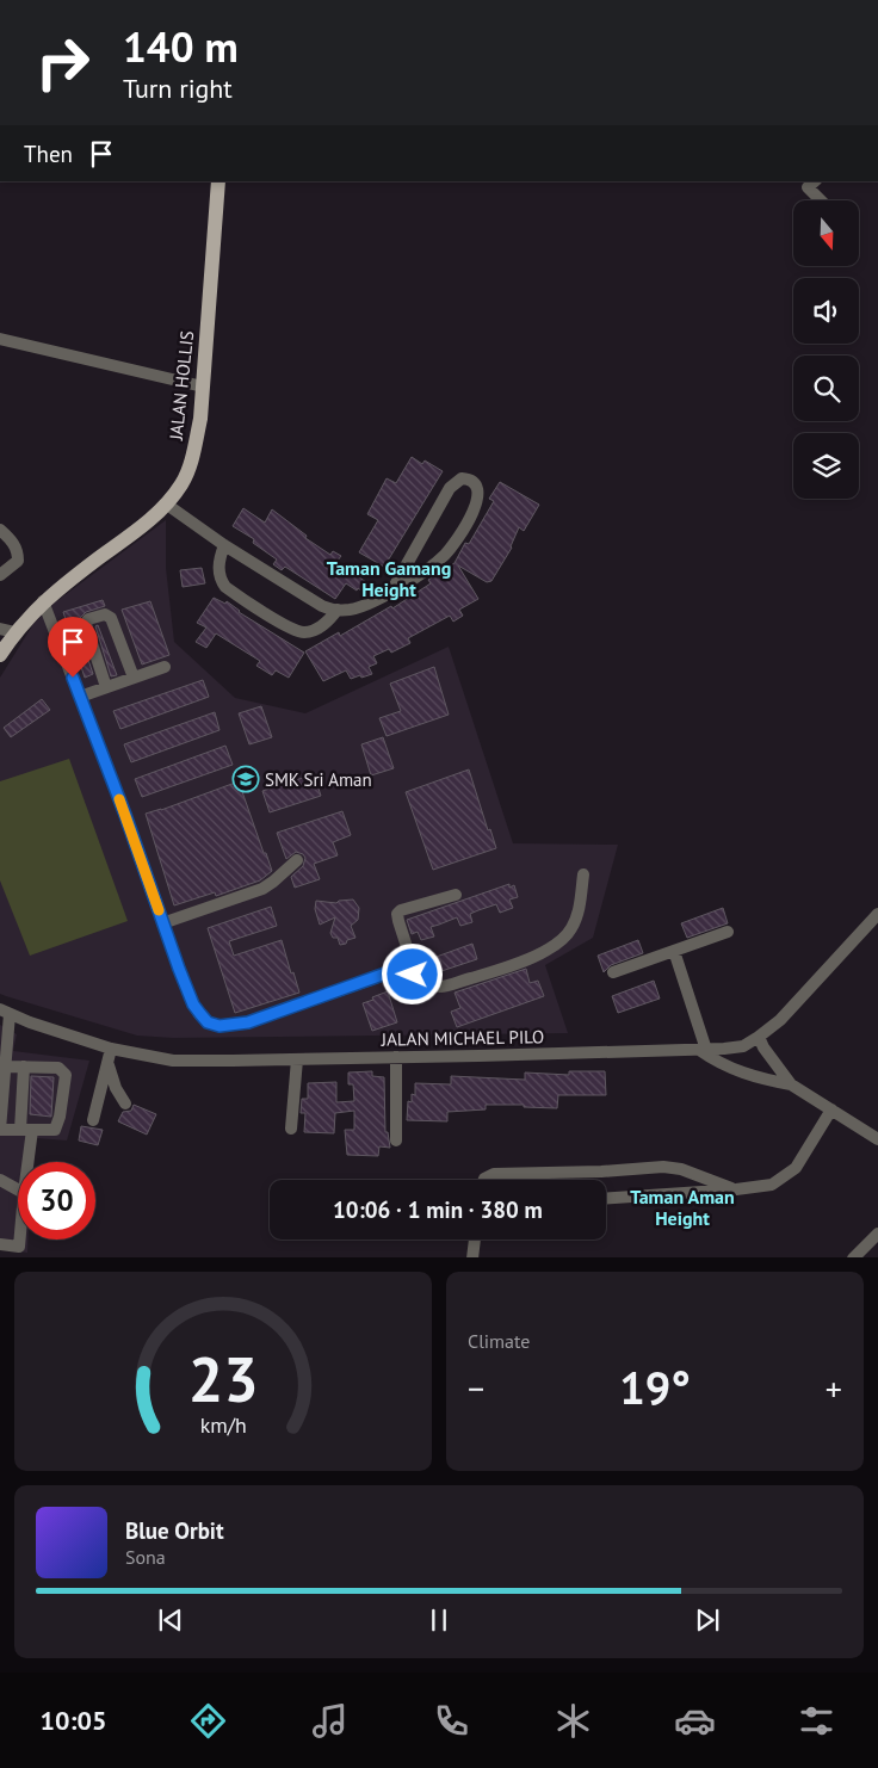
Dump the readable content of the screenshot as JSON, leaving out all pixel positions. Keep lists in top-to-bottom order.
{
  "streets": {
    "main road": ["JALAN HOLLIS"],
    "street": ["JALAN MICHAEL PILO"]
  },
  "districts": ["Taman Gamang Height", "Taman Aman Height"],
  "places": {
    "school or university": ["SMK Sri Aman"]
  },
  "north": "bottom",
  "page": {
    "turn": ["140 m", "Turn right"],
    "then": "Then",
    "limit": "30",
    "trip": "10:06 · 1 min · 380 m",
    "tile": "Climate",
    "heat": ["−", "19°", "+"],
    "song": ["Blue Orbit", "Sona"],
    "tabs": "10:05",
    "gauge": ["23", "km/h"]
  }
}
